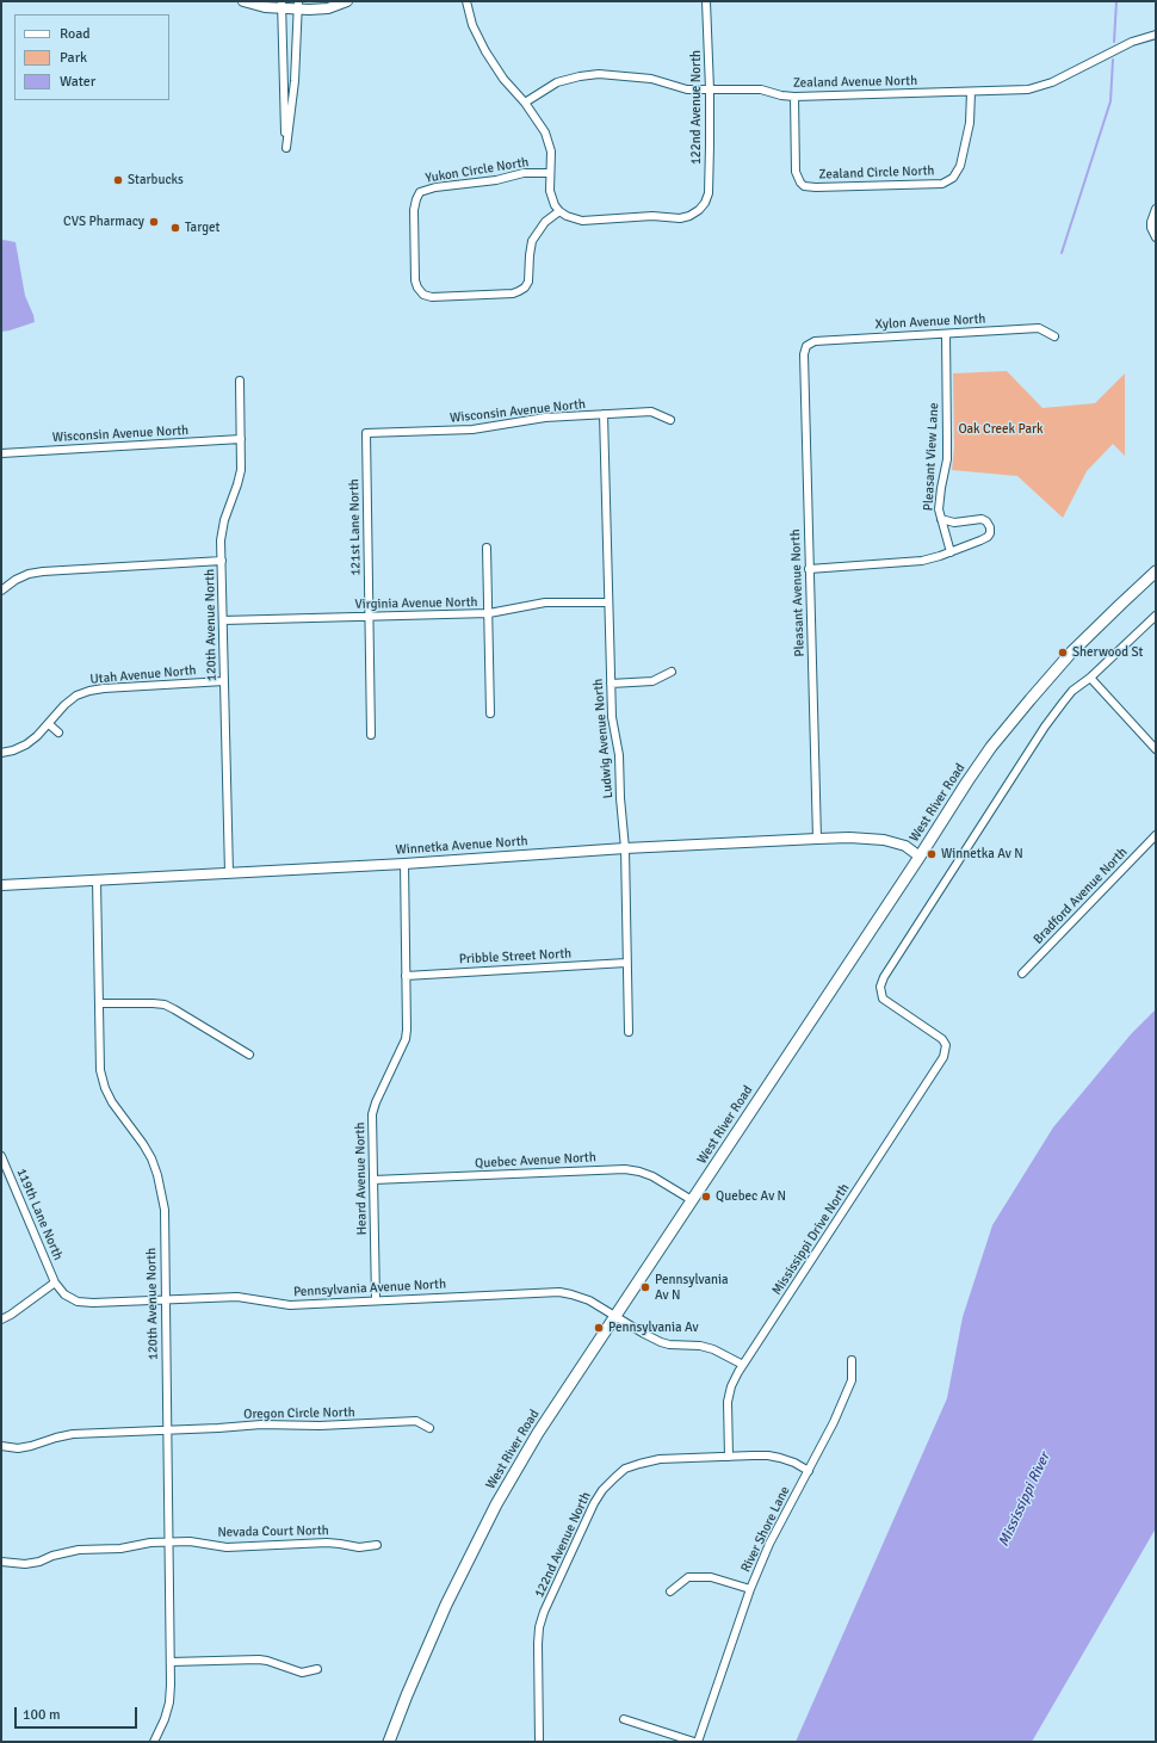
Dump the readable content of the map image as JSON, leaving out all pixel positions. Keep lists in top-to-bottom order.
{
  "streets": {
    "main road": ["West River Road"],
    "street": [
      "Zealand Avenue North",
      "122nd Avenue North",
      "Yukon Circle North",
      "Zealand Circle North",
      "Xylon Avenue North",
      "Wisconsin Avenue North",
      "Pleasant View Lane",
      "121st Lane North",
      "Pleasant Avenue North",
      "Virginia Avenue North",
      "120th Avenue North",
      "Utah Avenue North",
      "Ludwig Avenue North",
      "Winnetka Avenue North",
      "Bradford Avenue North",
      "Pribble Street North",
      "Quebec Avenue North",
      "Heard Avenue North",
      "119th Lane North",
      "Mississippi Drive North",
      "Pennsylvania Avenue North",
      "Oregon Circle North",
      "River Shore Lane",
      "Nevada Court North"
    ]
  },
  "crossings": [
    ["Zealand Avenue North", "122nd Avenue North"],
    ["Zealand Avenue North", "Zealand Circle North"],
    ["122nd Avenue North", "Yukon Circle North"],
    ["122nd Avenue North", "Mississippi Drive North"],
    ["122nd Avenue North", "River Shore Lane"],
    ["Xylon Avenue North", "Pleasant View Lane"],
    ["Xylon Avenue North", "Pleasant Avenue North"],
    ["Wisconsin Avenue North", "121st Lane North"],
    ["Wisconsin Avenue North", "120th Avenue North"],
    ["Wisconsin Avenue North", "Ludwig Avenue North"],
    ["121st Lane North", "Virginia Avenue North"],
    ["Pleasant Avenue North", "Winnetka Avenue North"],
    ["Virginia Avenue North", "120th Avenue North"],
    ["Virginia Avenue North", "Ludwig Avenue North"],
    ["120th Avenue North", "Utah Avenue North"],
    ["120th Avenue North", "Winnetka Avenue North"],
    ["120th Avenue North", "Pennsylvania Avenue North"],
    ["120th Avenue North", "Oregon Circle North"],
    ["120th Avenue North", "Nevada Court North"],
    ["Ludwig Avenue North", "Winnetka Avenue North"],
    ["Ludwig Avenue North", "Pribble Street North"],
    ["West River Road", "Winnetka Avenue North"],
    ["West River Road", "Quebec Avenue North"],
    ["West River Road", "Pennsylvania Avenue North"],
    ["Winnetka Avenue North", "Heard Avenue North"],
    ["Pribble Street North", "Heard Avenue North"],
    ["Quebec Avenue North", "Heard Avenue North"],
    ["Heard Avenue North", "Pennsylvania Avenue North"],
    ["119th Lane North", "Pennsylvania Avenue North"],
    ["Mississippi Drive North", "Pennsylvania Avenue North"]
  ],
  "water": ["Mississippi River"],
  "parks": ["Oak Creek Park"],
  "places": [
    "Starbucks",
    "CVS Pharmacy",
    "Target",
    "Sherwood St",
    "Winnetka Av N",
    "Quebec Av N",
    "Pennsylvania Av N",
    "Pennsylvania Av"
  ],
  "legend": ["Road", "Park", "Water"],
  "scale_bar": "100 m"
}
